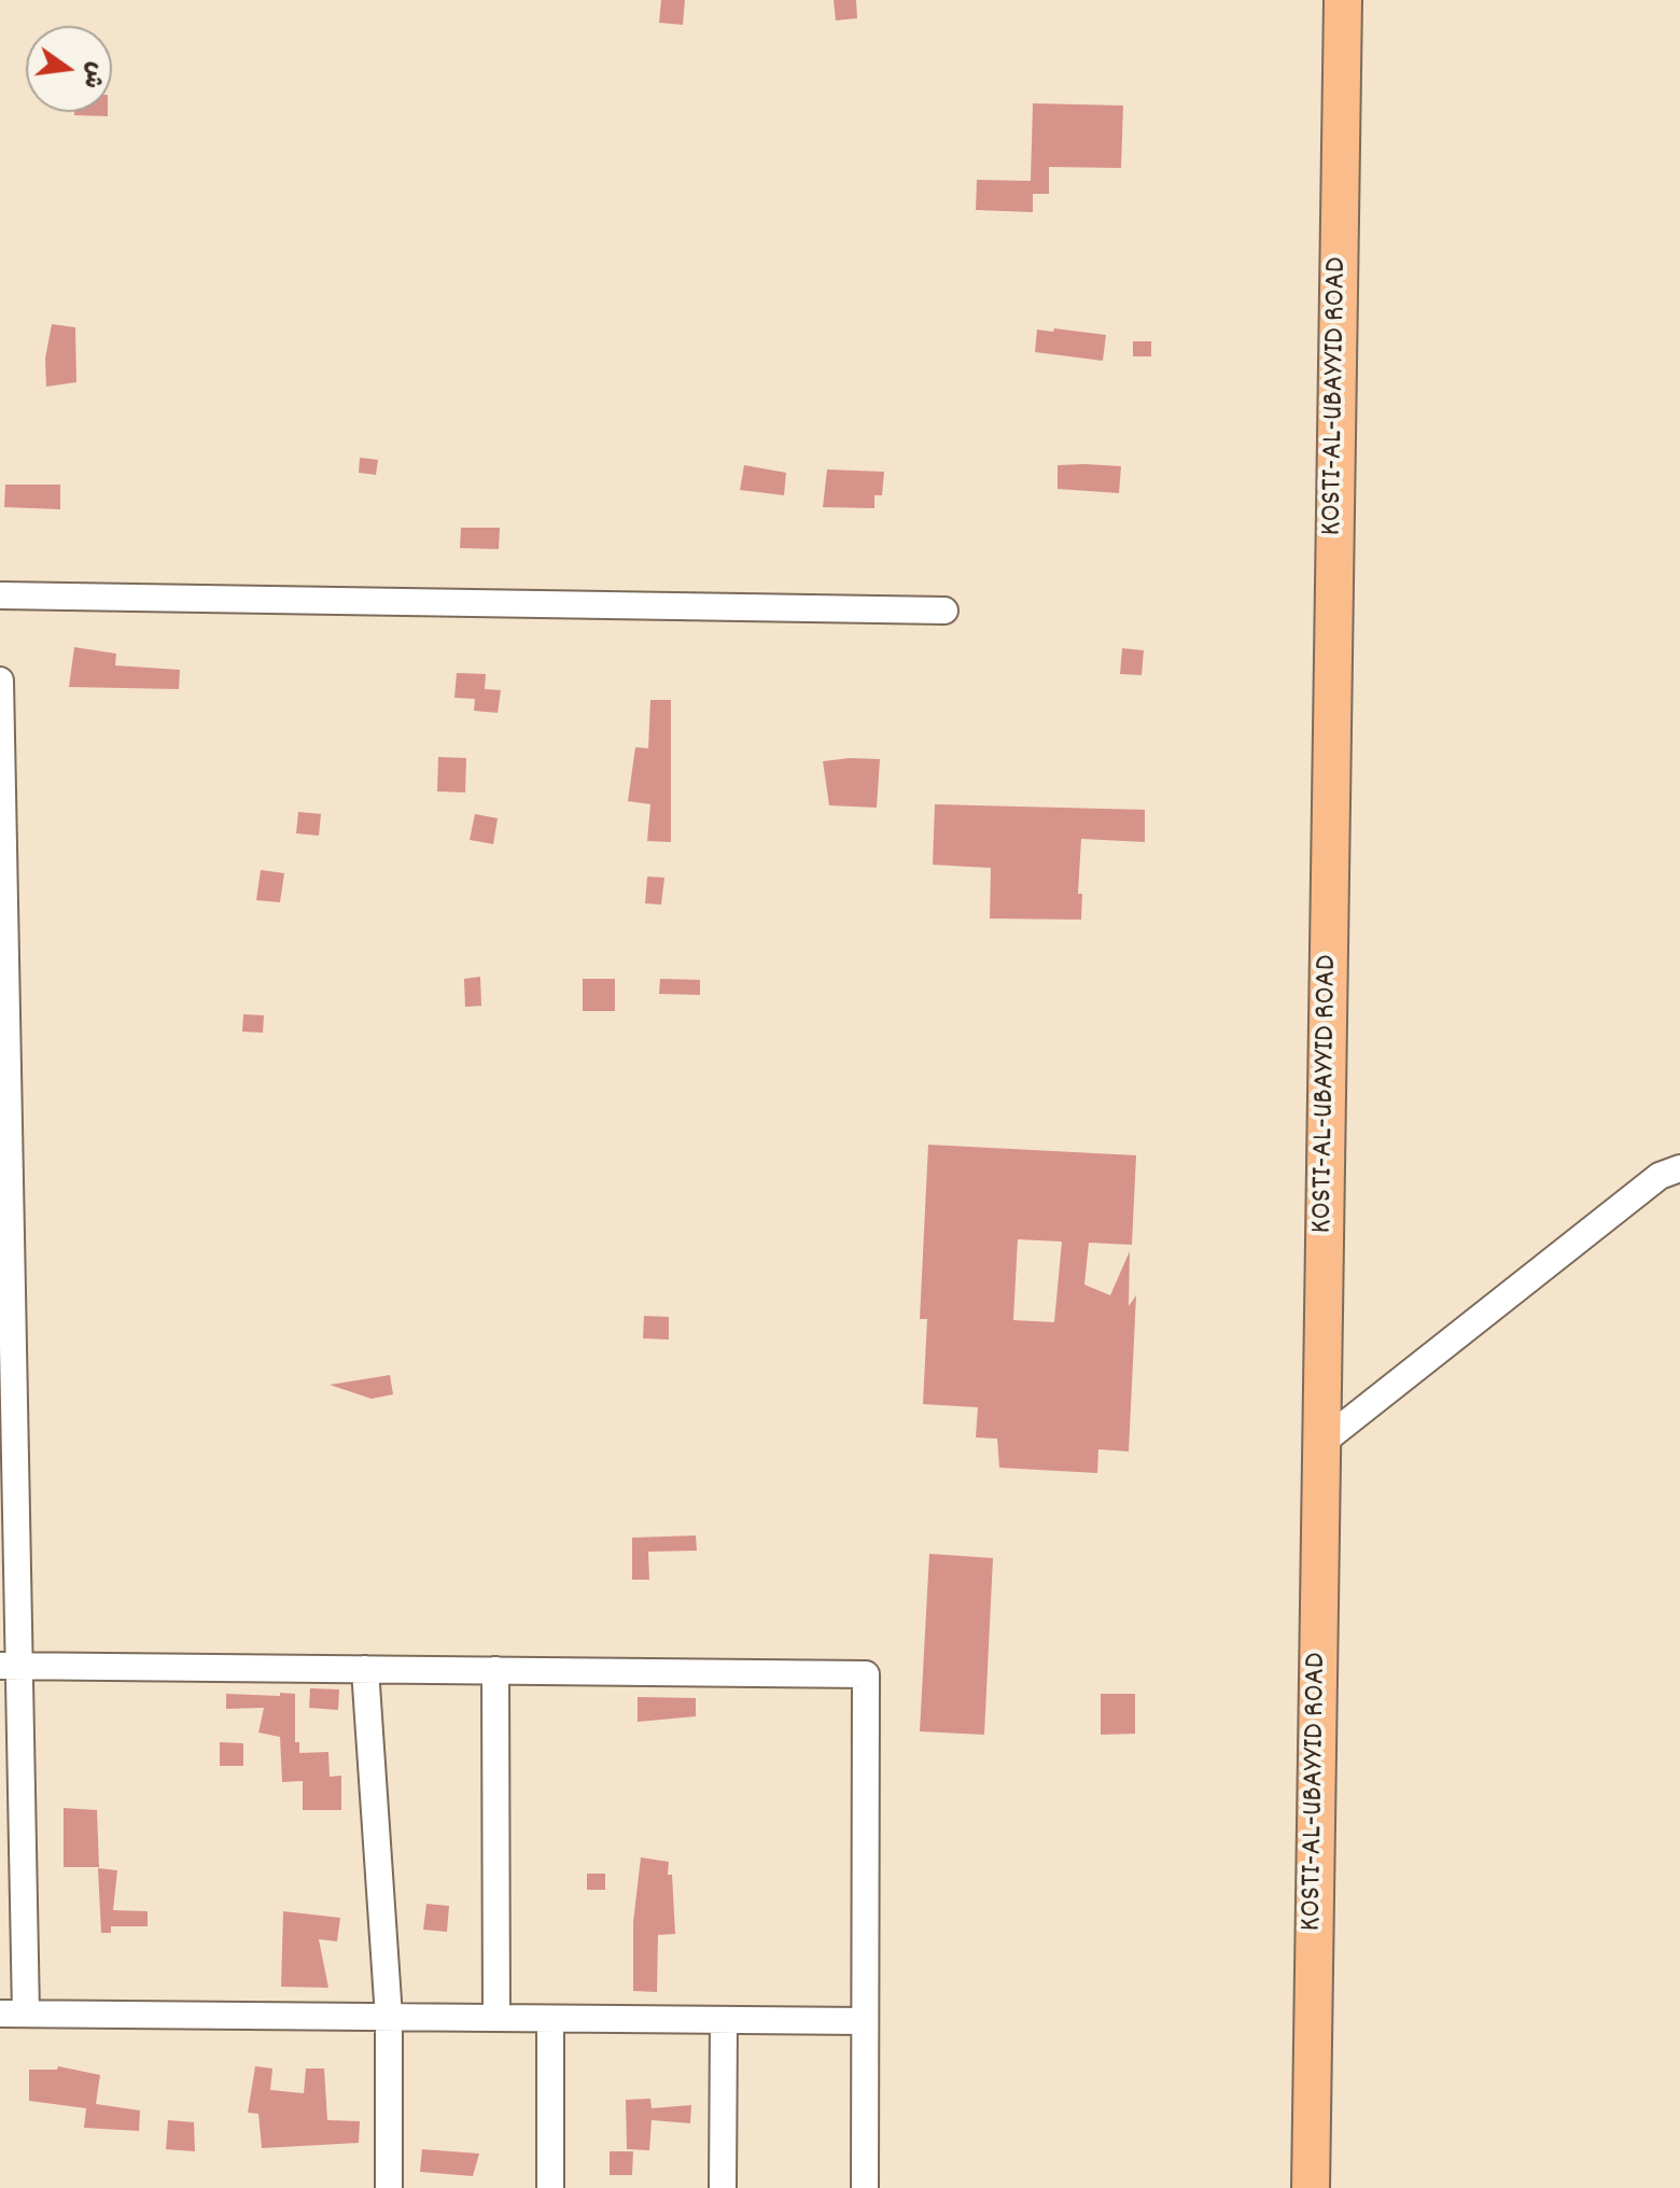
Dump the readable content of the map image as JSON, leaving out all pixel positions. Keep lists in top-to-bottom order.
{
  "streets": {
    "highway": ["KOSTI-AL-UBAYYID ROAD"]
  },
  "north": "right"
}
